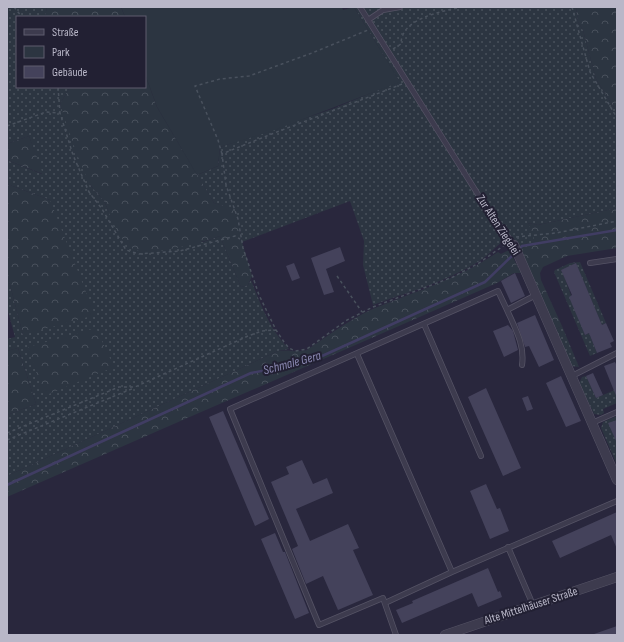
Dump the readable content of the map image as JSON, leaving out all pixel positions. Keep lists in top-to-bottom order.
{
  "streets": {
    "street": ["Zur Alten Ziegelei", "Alte Mittelhäuser Straße"]
  },
  "water": ["Schmale Gera"],
  "legend": ["Straße", "Park", "Gebäude"]
}
